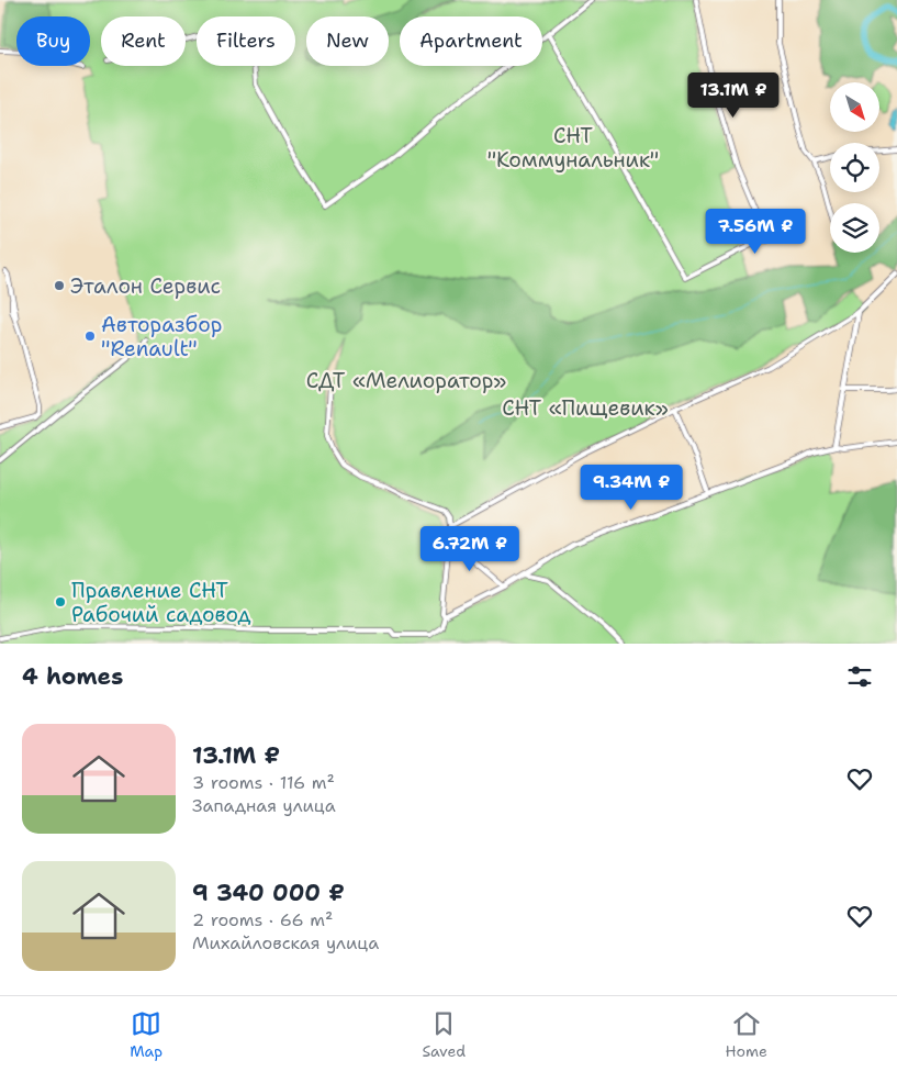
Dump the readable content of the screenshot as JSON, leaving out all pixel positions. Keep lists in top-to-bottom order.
{
  "parks": ["СНТ \"Коммунальник\"", "СДТ «Мелиоратор»", "СНТ «Пищевик»"],
  "places": ["Эталон Сервис", "Авторазбор \"Renault\"", "Правление СНТ Рабочий садовод"],
  "north": "bottom right",
  "page": {
    "chip": [
      "Buy",
      "Rent",
      "Filters",
      "New",
      "Apartment"
    ],
    "price": [
      "13.1M ₽",
      "7.56M ₽",
      "9.34M ₽",
      "6.72M ₽"
    ],
    "heading": "4 homes",
    "list": [
      {
        "name": "13.1M ₽",
        "note": "3 rooms · 116 m² · Западная улица"
      },
      {
        "name": "9 340 000 ₽",
        "note": "2 rooms · 66 m² · Михайловская улица"
      }
    ],
    "tabs": ["Map", "Saved", "Home"]
  }
}
